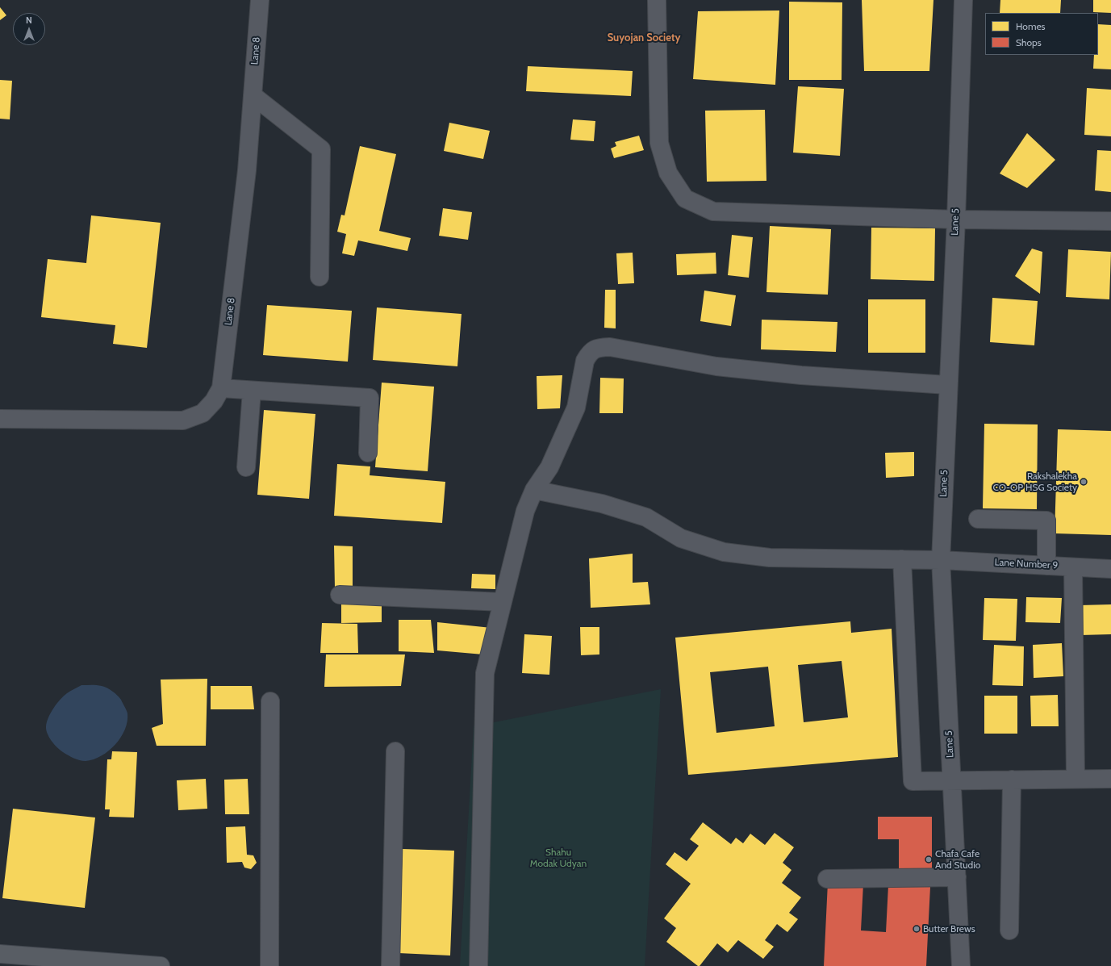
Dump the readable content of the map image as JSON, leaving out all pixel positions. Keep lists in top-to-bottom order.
{
  "streets": {
    "street": ["Lane 8", "Lane 5", "Lane Number 9"]
  },
  "crossings": [
    ["Lane 5", "Lane Number 9"]
  ],
  "districts": ["Suyojan Society"],
  "parks": ["Shahu Modak Udyan"],
  "places": ["Rakshalekha CO-OP HSG Society", "Chafa Cafe And Studio", "Butter Brews"],
  "legend": ["Homes", "Shops"],
  "north": "top"
}
